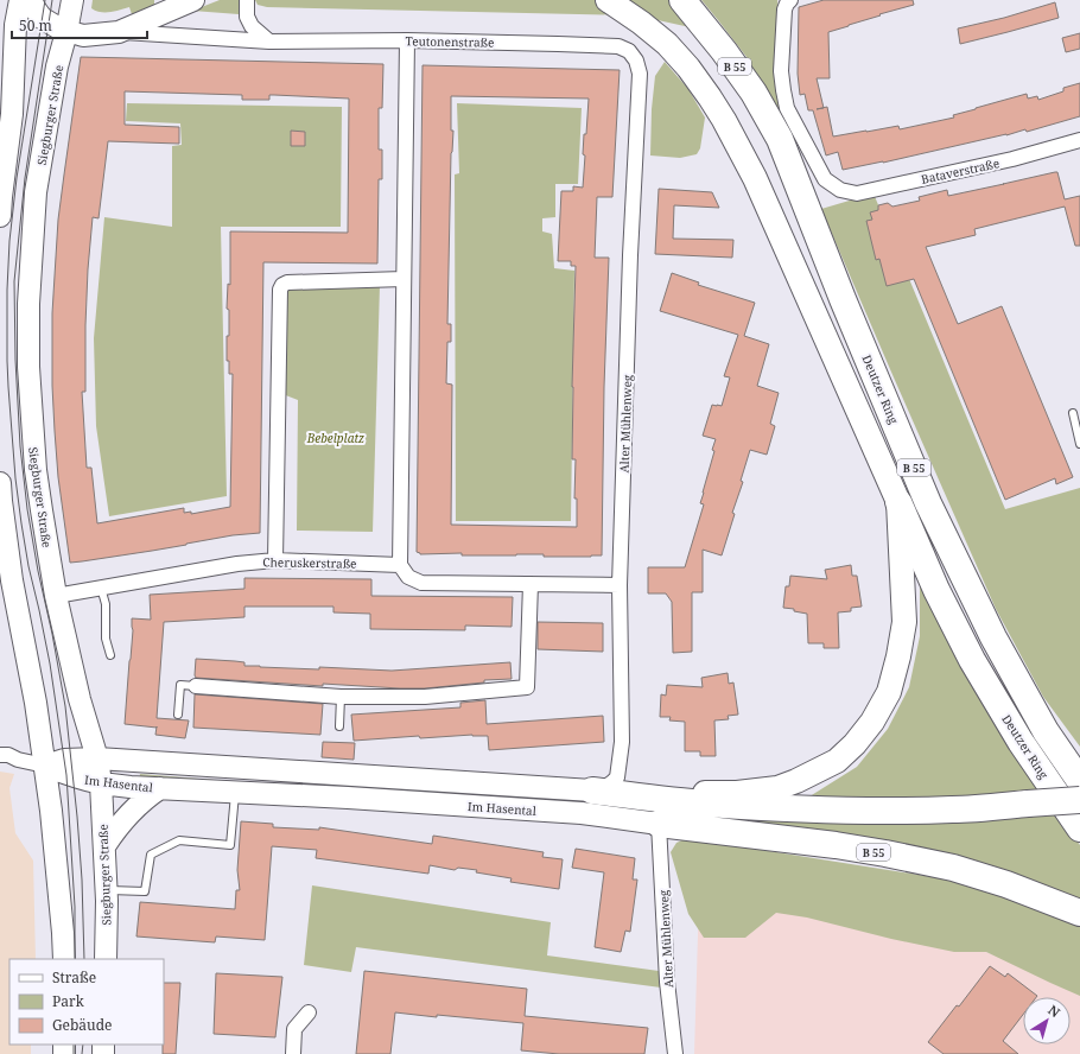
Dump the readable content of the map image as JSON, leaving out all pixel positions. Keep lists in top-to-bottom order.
{
  "streets": {
    "highway": ["B 55", "Deutzer Ring"],
    "main road": ["Teutonenstraße", "Siegburger Straße", "Im Hasental"],
    "street": ["Bataverstraße", "Alter Mühlenweg", "Cheruskerstraße"]
  },
  "crossings": [
    ["Teutonenstraße", "Siegburger Straße"],
    ["Teutonenstraße", "Alter Mühlenweg"],
    ["B 55", "Deutzer Ring"],
    ["B 55", "Alter Mühlenweg"],
    ["B 55", "Im Hasental"],
    ["Siegburger Straße", "Cheruskerstraße"],
    ["Siegburger Straße", "Im Hasental"],
    ["Alter Mühlenweg", "Im Hasental"]
  ],
  "parks": ["Bebelplatz"],
  "legend": ["Straße", "Park", "Gebäude"],
  "scale_bar": "50 m",
  "north": "top right"
}
